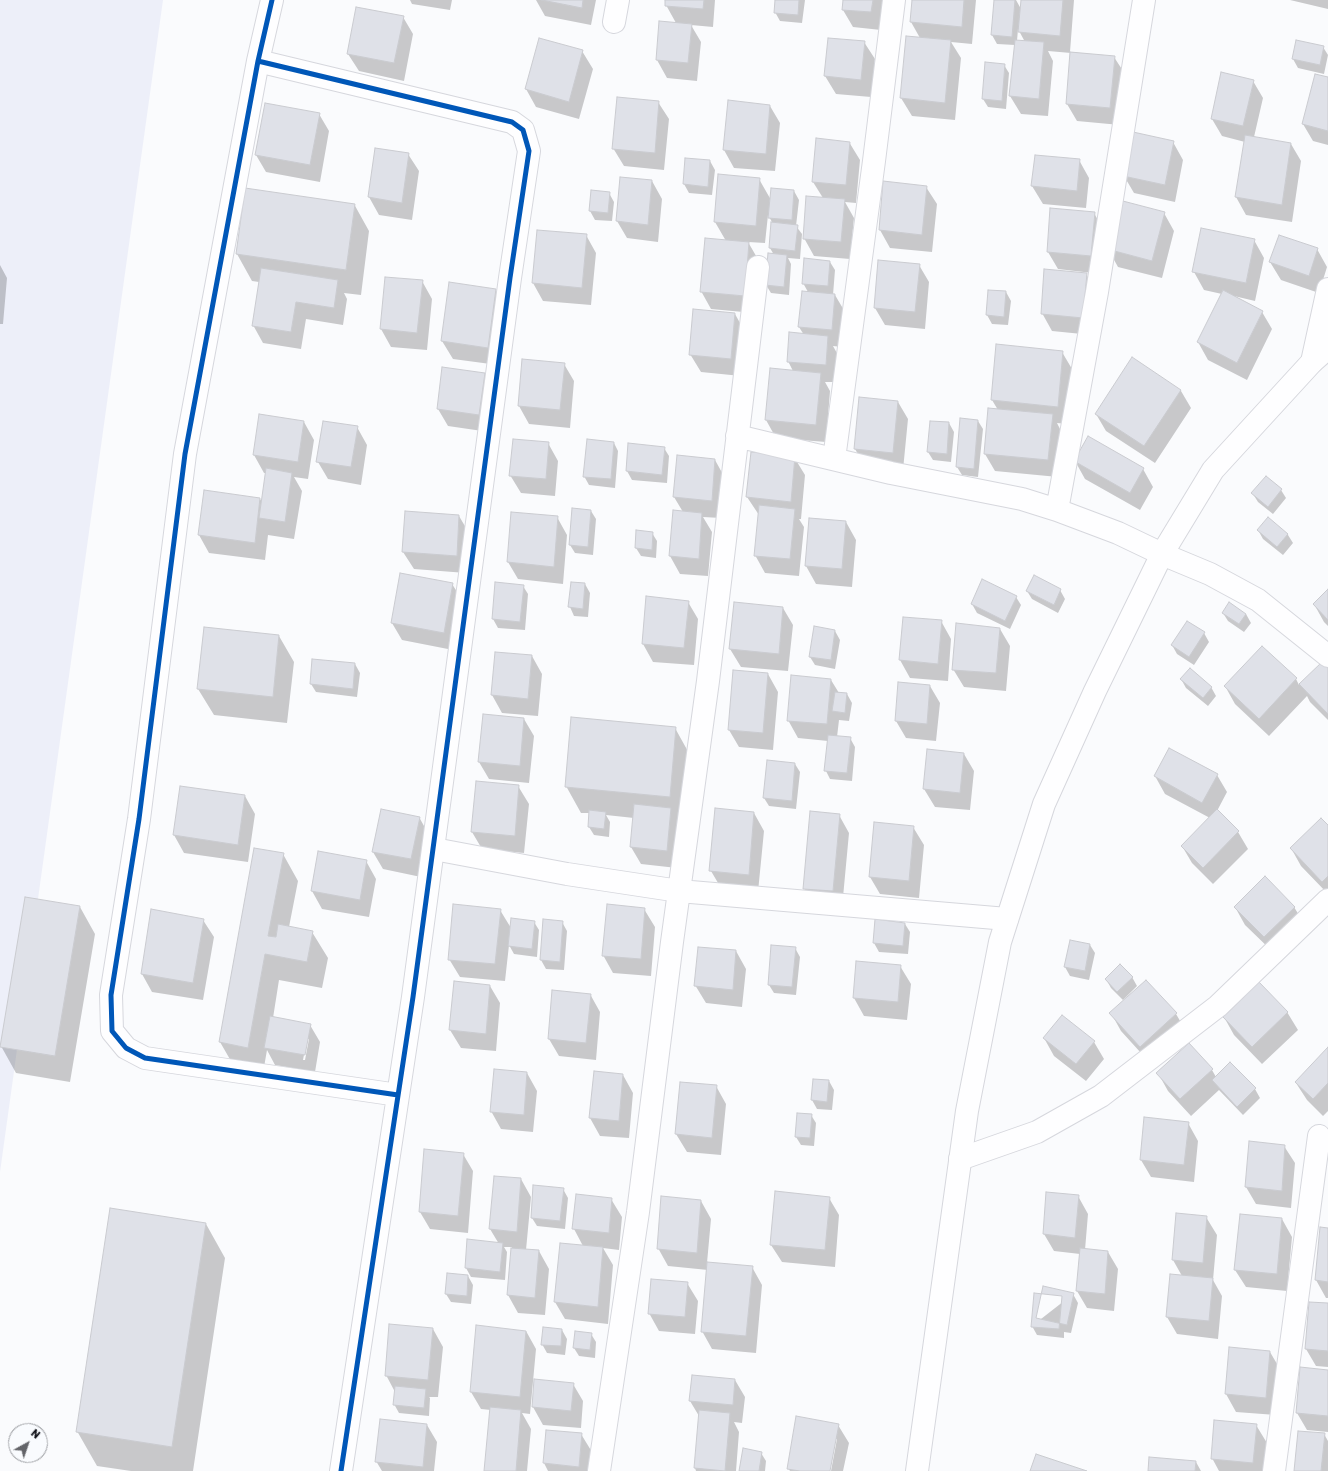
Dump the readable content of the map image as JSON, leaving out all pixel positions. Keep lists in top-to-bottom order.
{
  "north": "top right"
}
